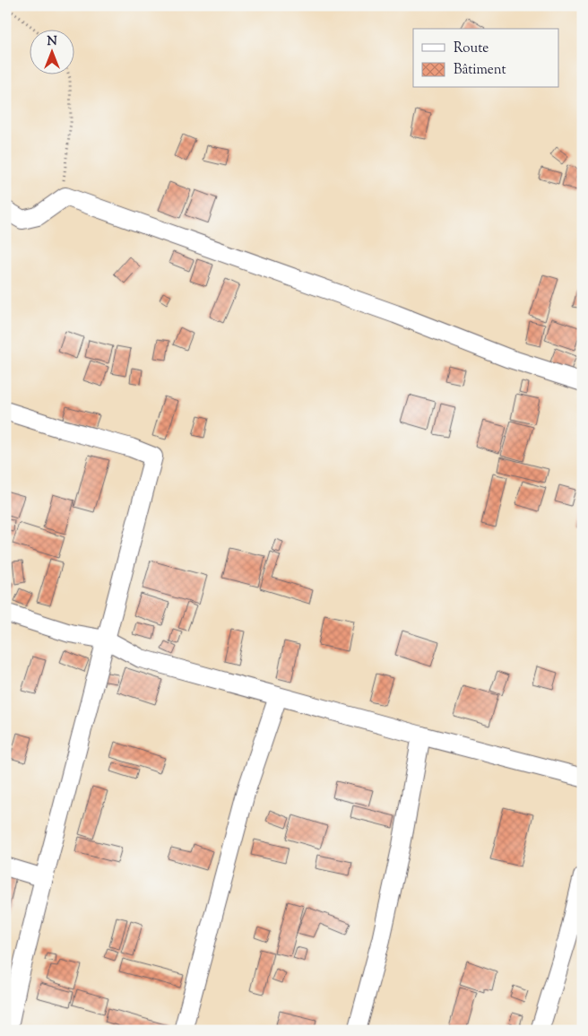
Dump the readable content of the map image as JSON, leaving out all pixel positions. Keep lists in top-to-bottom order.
{
  "legend": ["Route", "Bâtiment"],
  "north": "top"
}
